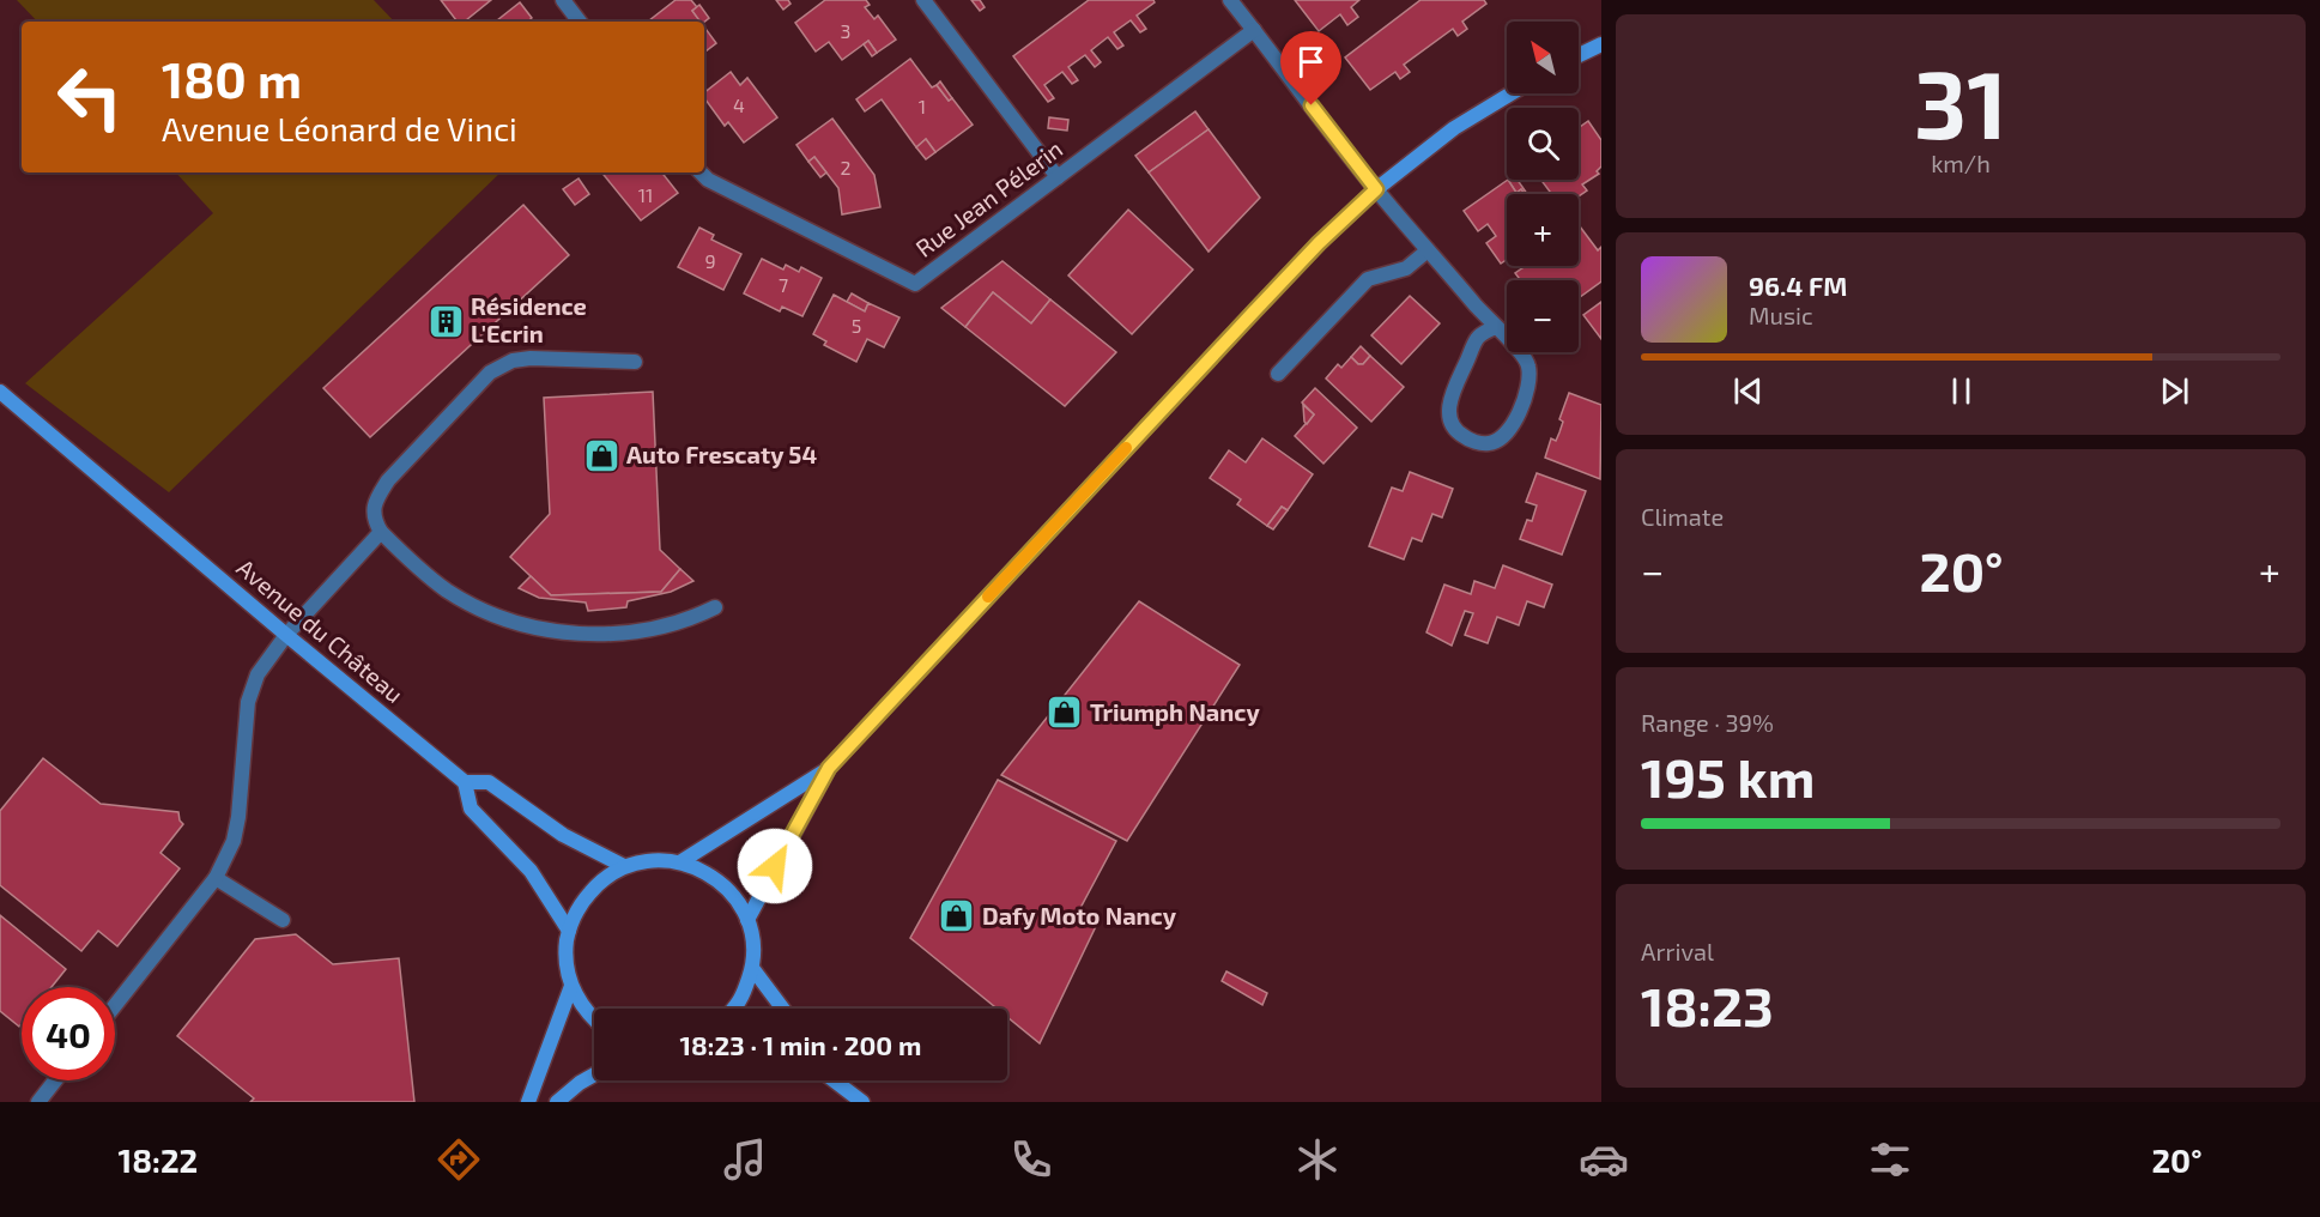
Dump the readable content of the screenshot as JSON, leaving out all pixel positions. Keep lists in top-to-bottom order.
{
  "streets": {
    "main road": ["Avenue du Château"],
    "street": ["Rue Jean Pélerin"]
  },
  "places": {
    "building": ["Résidence L'Ecrin"],
    "shop": ["Auto Frescaty 54", "Triumph Nancy", "Dafy Moto Nancy"]
  },
  "house_numbers": [
    "3",
    "4",
    "1",
    "2",
    "11",
    "9",
    "7",
    "5"
  ],
  "north": "top left",
  "page": {
    "tile": [
      ["31", "km/h"],
      "Climate",
      ["Range · 39%", "195 km"],
      ["Arrival", "18:23"]
    ],
    "map_buttons": ["+", "−"],
    "turn": ["180 m", "Avenue Léonard de Vinci"],
    "song": ["96.4 FM", "Music"],
    "heat": ["−", "20°", "+"],
    "limit": "40",
    "trip": "18:23 · 1 min · 200 m",
    "tabs": ["18:22", "20°"]
  }
}
